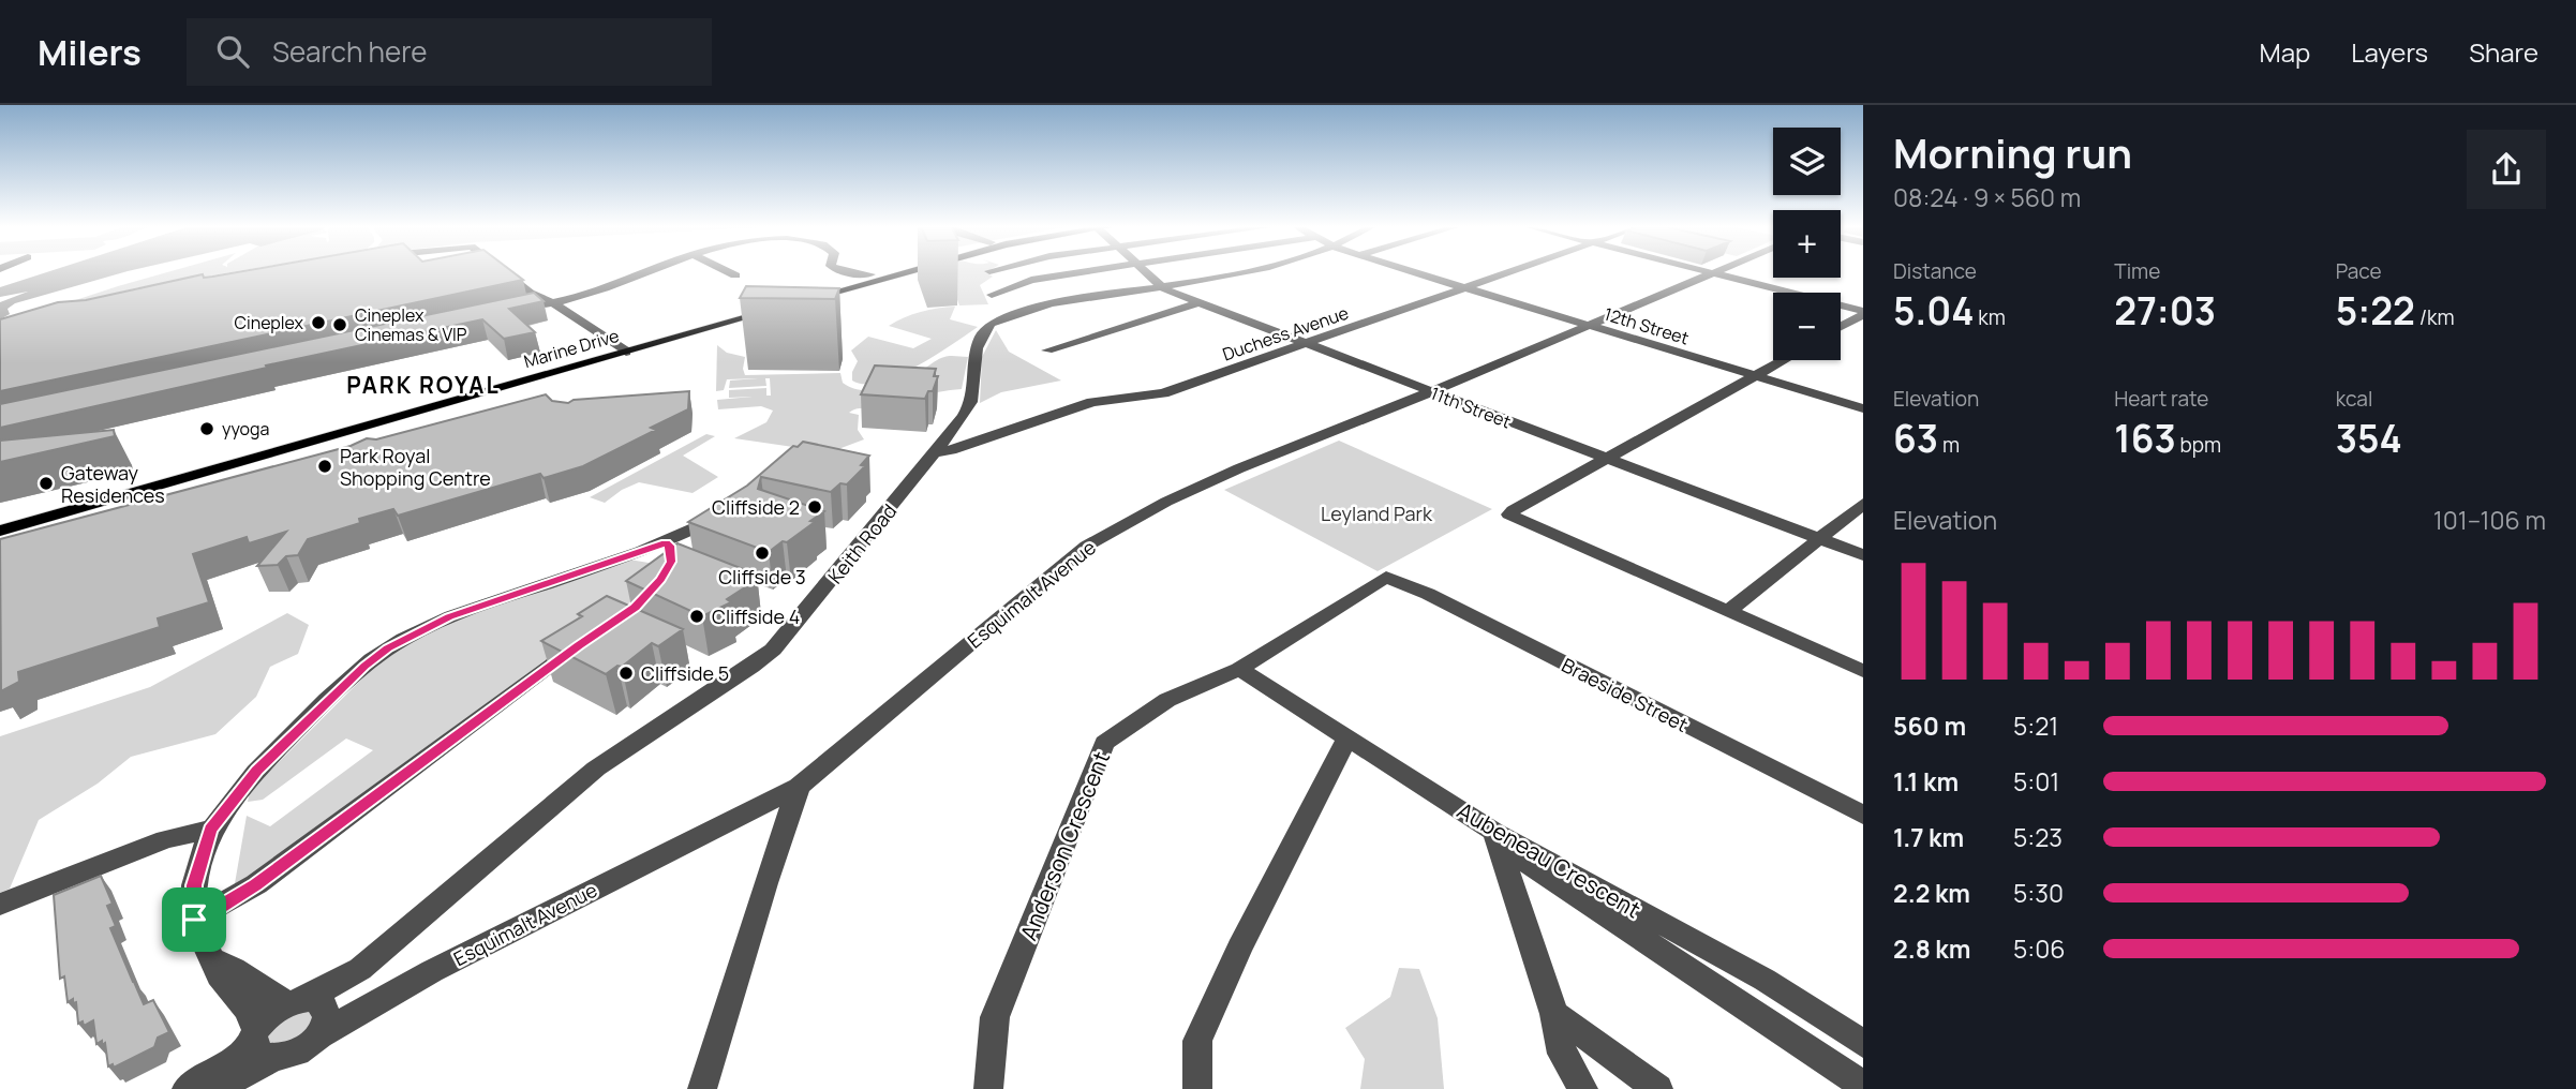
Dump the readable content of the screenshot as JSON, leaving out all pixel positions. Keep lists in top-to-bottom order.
{
  "streets": {
    "main road": ["Marine Drive"],
    "street": [
      "12th Street",
      "Duchess Avenue",
      "11th Street",
      "Keith Road",
      "Esquimalt Avenue",
      "Braeside Street",
      "Anderson Crescent",
      "Aubeneau Crescent"
    ]
  },
  "crossings": [
    ["12th Street", "Duchess Avenue"],
    ["12th Street", "Esquimalt Avenue"],
    ["Duchess Avenue", "11th Street"],
    ["Duchess Avenue", "Keith Road"],
    ["11th Street", "Keith Road"],
    ["11th Street", "Esquimalt Avenue"],
    ["Keith Road", "Esquimalt Avenue"],
    ["Braeside Street", "Anderson Crescent"],
    ["Anderson Crescent", "Aubeneau Crescent"]
  ],
  "districts": ["PARK ROYAL"],
  "parks": ["Leyland Park"],
  "places": [
    "Cineplex",
    "Cineplex Cinemas & VIP",
    "yyoga",
    "Park Royal Shopping Centre",
    "Gateway Residences",
    "Cliffside 2",
    "Cliffside 3",
    "Cliffside 4",
    "Cliffside 5"
  ],
  "page": {
    "header": "Milers",
    "search": "Search here",
    "nav": ["Map", "Layers", "Share"],
    "heading": ["Morning run", "08:24 · 9 × 560 m"],
    "map_buttons": ["+", "−"],
    "stats": [
      ["Distance", "5.04 km"],
      ["Time", "27:03"],
      ["Pace", "5:22 /km"],
      ["Elevation", "63 m"],
      ["Heart rate", "163 bpm"],
      ["kcal", "354"]
    ],
    "chart": ["Elevation", "101–106 m"],
    "list": [
      {
        "name": "560 m",
        "note": "5:21"
      },
      {
        "name": "1.1 km",
        "note": "5:01"
      },
      {
        "name": "1.7 km",
        "note": "5:23"
      },
      {
        "name": "2.2 km",
        "note": "5:30"
      },
      {
        "name": "2.8 km",
        "note": "5:06"
      }
    ]
  }
}
